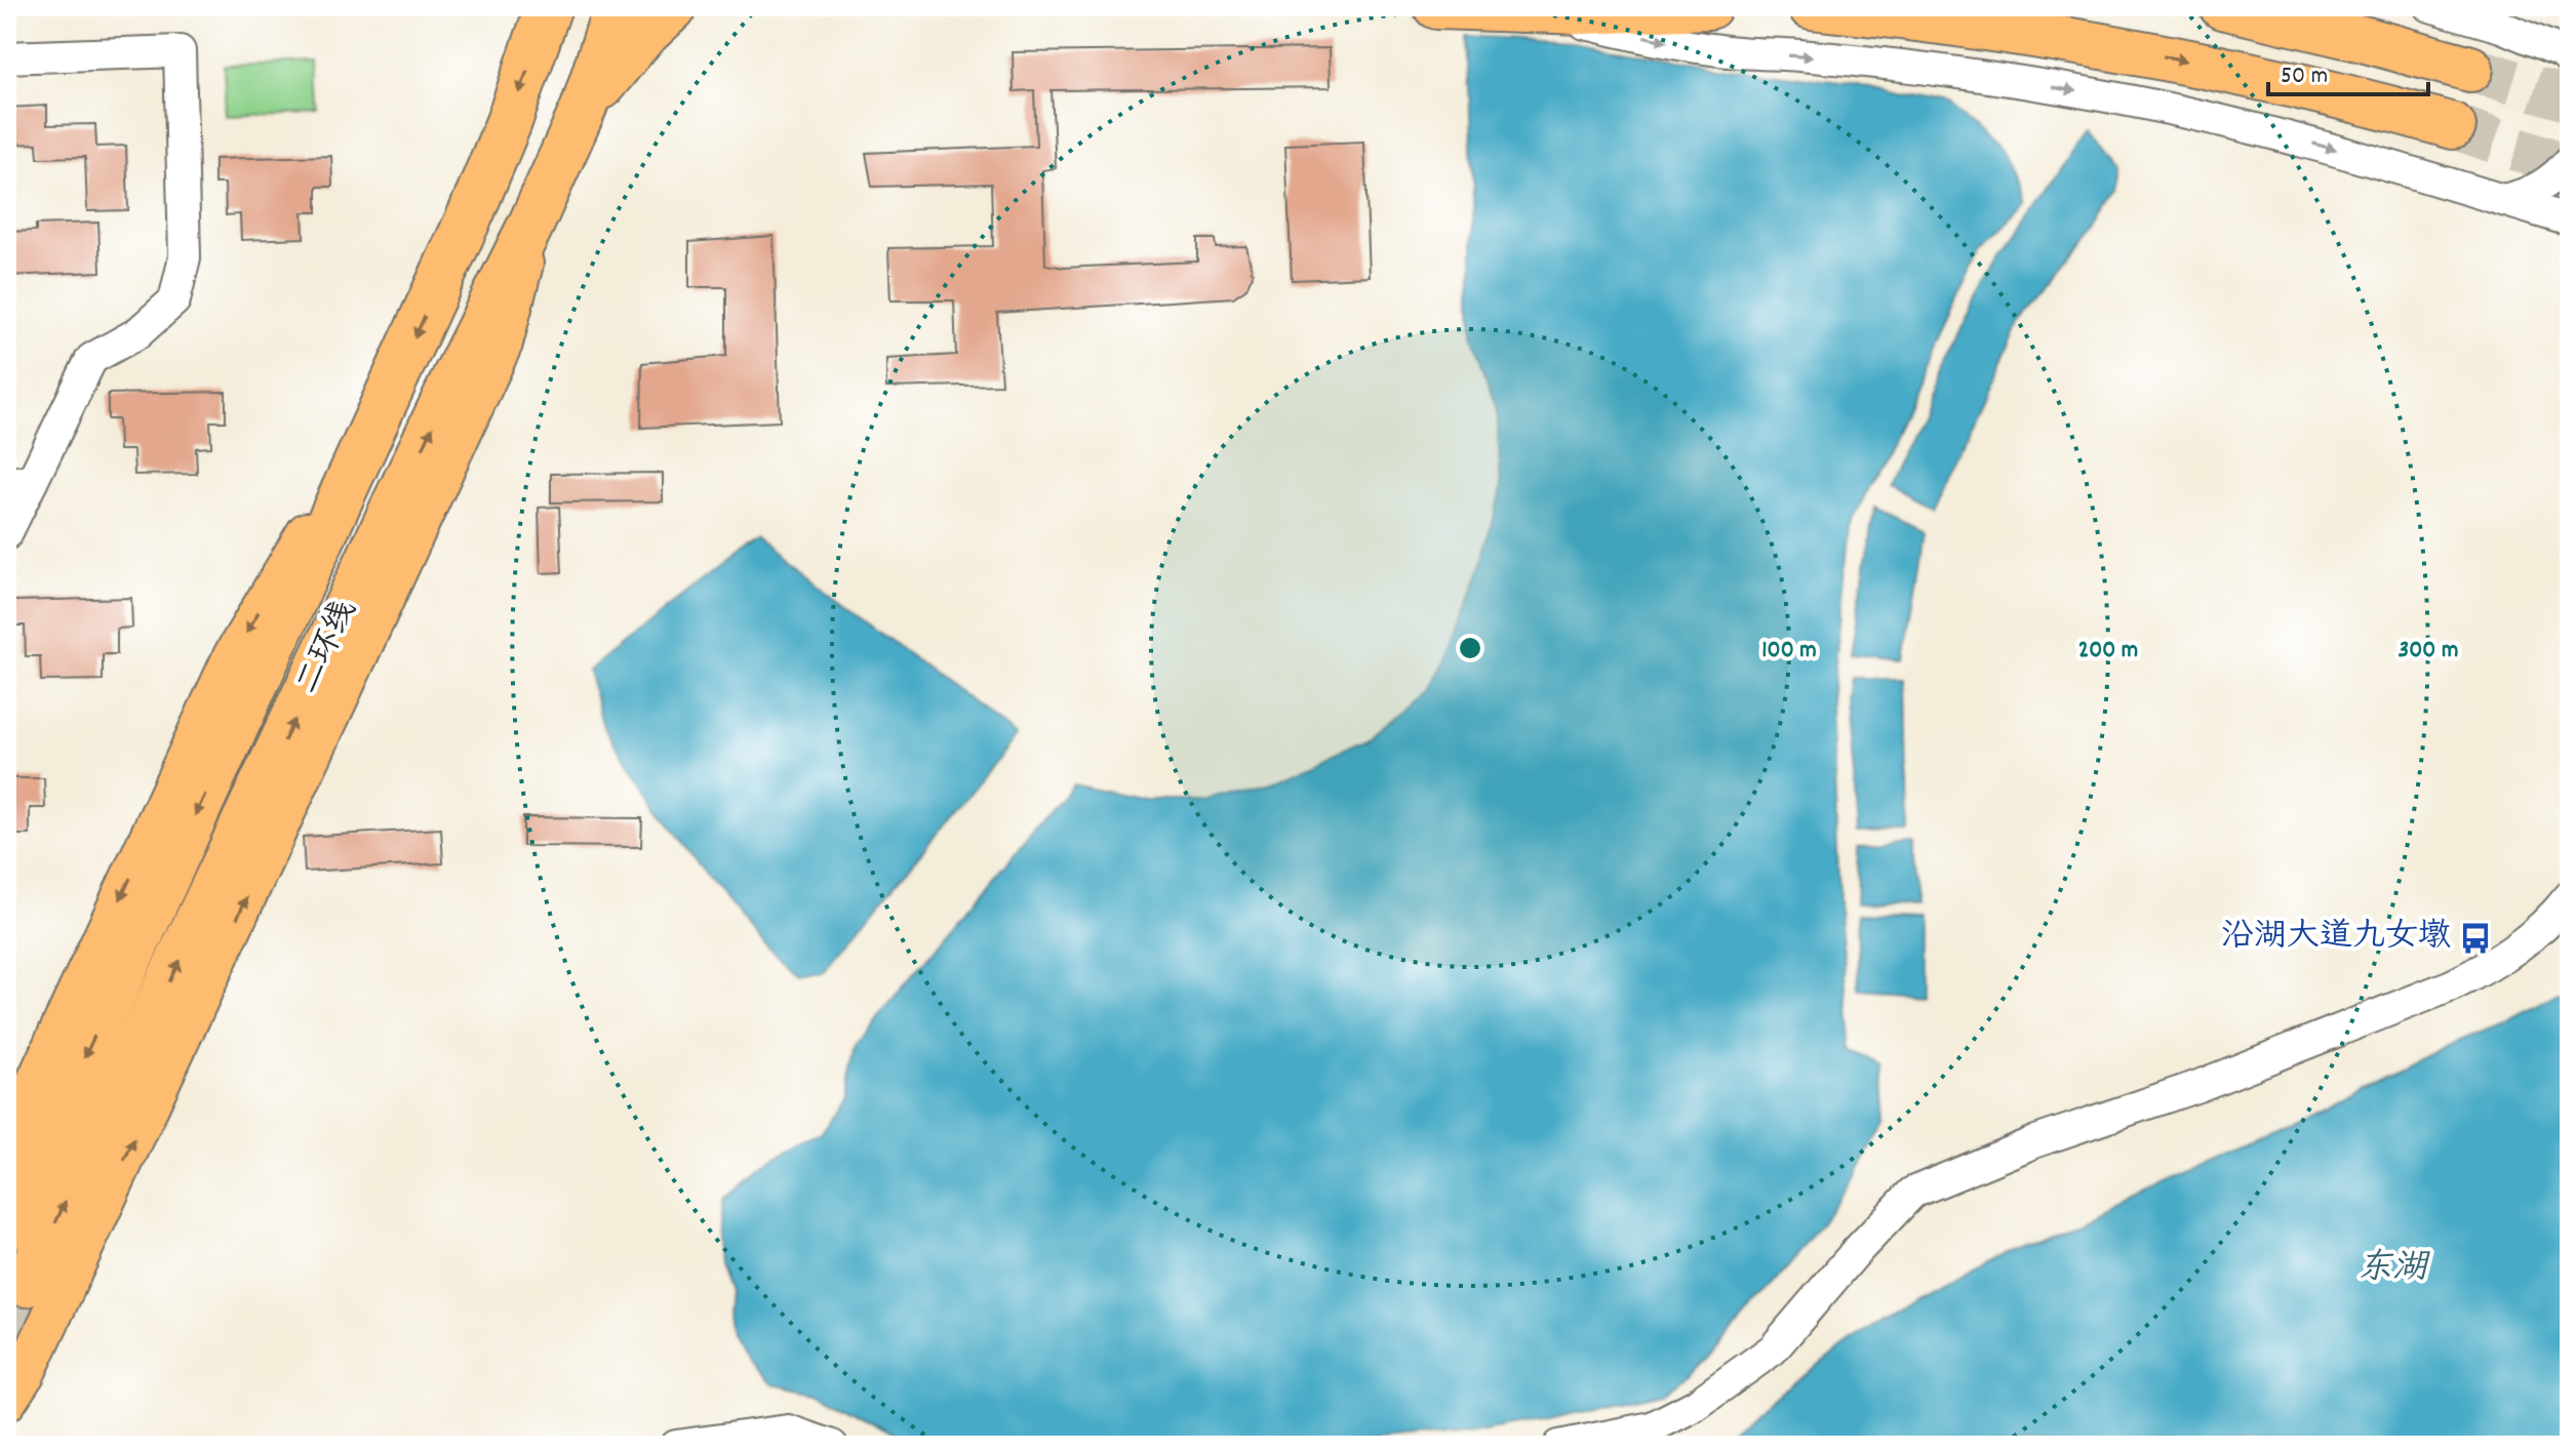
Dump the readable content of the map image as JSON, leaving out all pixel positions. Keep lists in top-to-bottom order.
{
  "streets": {
    "highway": ["二环线"]
  },
  "water": ["东湖"],
  "places": {
    "bus stop": ["沿湖大道九女墩"]
  },
  "scale_bar": "50 m",
  "rings": ["100 m", "200 m", "300 m"]
}
